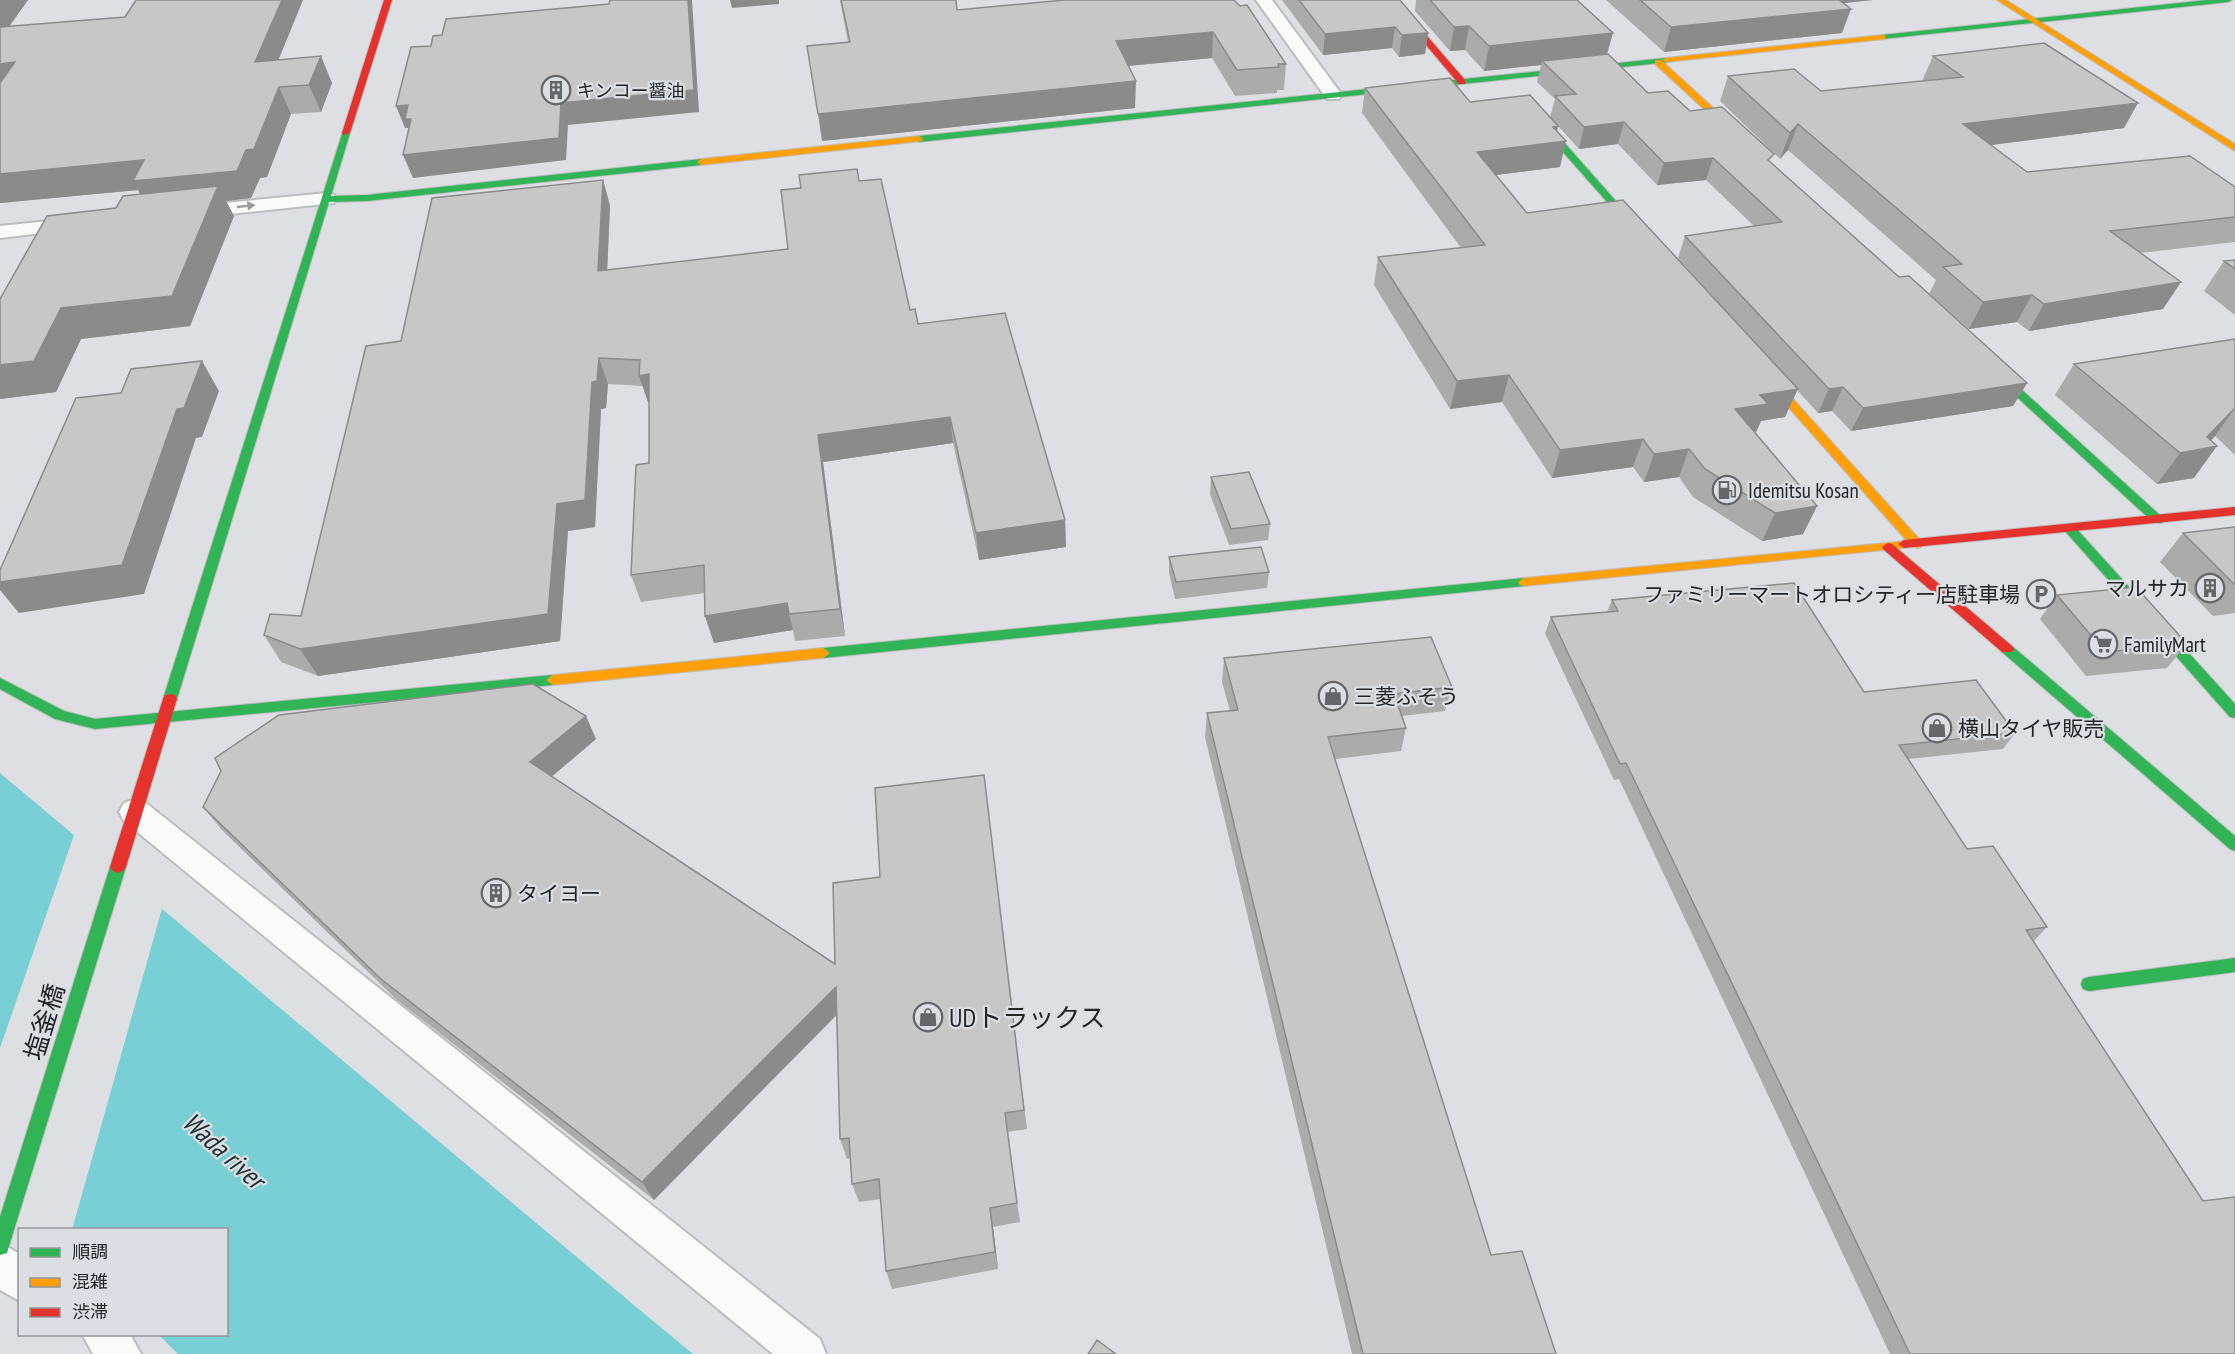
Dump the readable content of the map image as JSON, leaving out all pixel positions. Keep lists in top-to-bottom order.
{
  "streets": {
    "street": ["塩釜橋"]
  },
  "water": ["Wada river"],
  "places": {
    "building": ["キンコー醤油", "マルサカ", "タイヨー"],
    "fuel station": ["Idemitsu Kosan"],
    "parking": ["ファミリーマートオロシティー店駐車場"],
    "supermarket": ["FamilyMart"],
    "shop": ["三菱ふそう", "横山タイヤ販売", "UDトラックス"]
  },
  "legend": ["順調", "混雑", "渋滞"]
}
